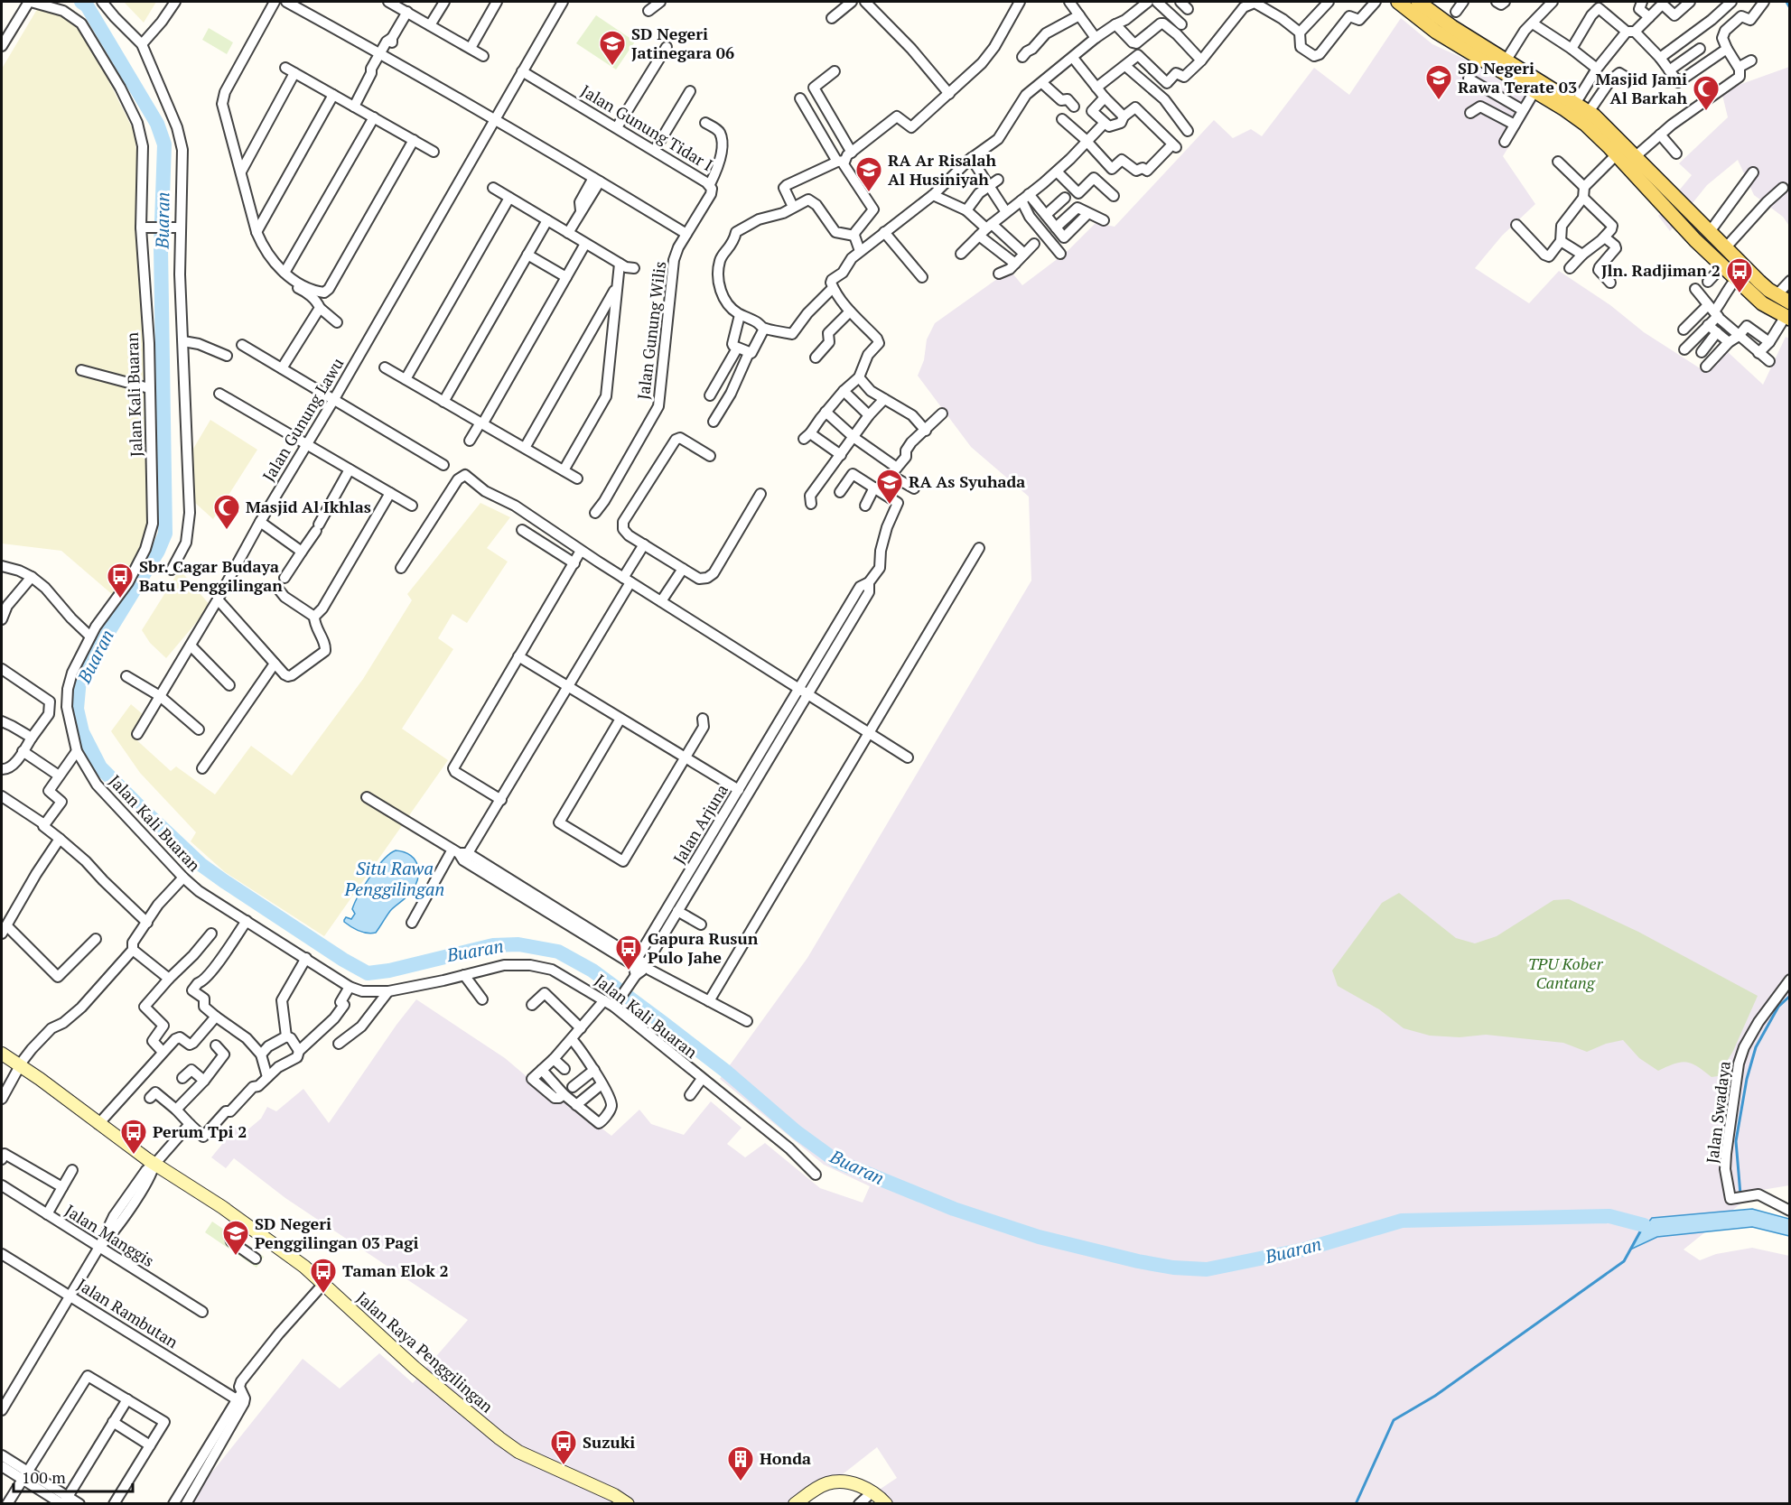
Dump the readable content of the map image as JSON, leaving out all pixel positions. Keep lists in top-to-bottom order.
{
  "streets": {
    "main road": ["Jalan Raya Penggilingan"],
    "street": [
      "Jalan Gunung Tidar I",
      "Jalan Gunung Wilis",
      "Jalan Kali Buaran",
      "Jalan Gunung Lawu",
      "Jalan Arjuna",
      "Jalan Swadaya",
      "Jalan Manggis",
      "Jalan Rambutan"
    ]
  },
  "crossings": [
    ["Jalan Gunung Tidar I", "Jalan Gunung Wilis"],
    ["Jalan Gunung Tidar I", "Jalan Gunung Lawu"],
    ["Jalan Kali Buaran", "Jalan Arjuna"]
  ],
  "water": ["Buaran", "Situ Rawa Penggilingan"],
  "parks": ["TPU Kober Cantang"],
  "places": {
    "school or university": [
      "SD Negeri Jatinegara 06",
      "SD Negeri Rawa Terate 03",
      "RA Ar Risalah Al Husiniyah",
      "RA As Syuhada",
      "SD Negeri Penggilingan 03 Pagi"
    ],
    "mosque": ["Masjid Jami Al Barkah", "Masjid Al Ikhlas"],
    "bus stop": [
      "Jln. Radjiman 2",
      "Sbr. Cagar Budaya Batu Penggilingan",
      "Gapura Rusun Pulo Jahe",
      "Perum Tpi 2",
      "Taman Elok 2",
      "Suzuki"
    ],
    "building": ["Honda"]
  },
  "scale_bar": "100 m"
}
